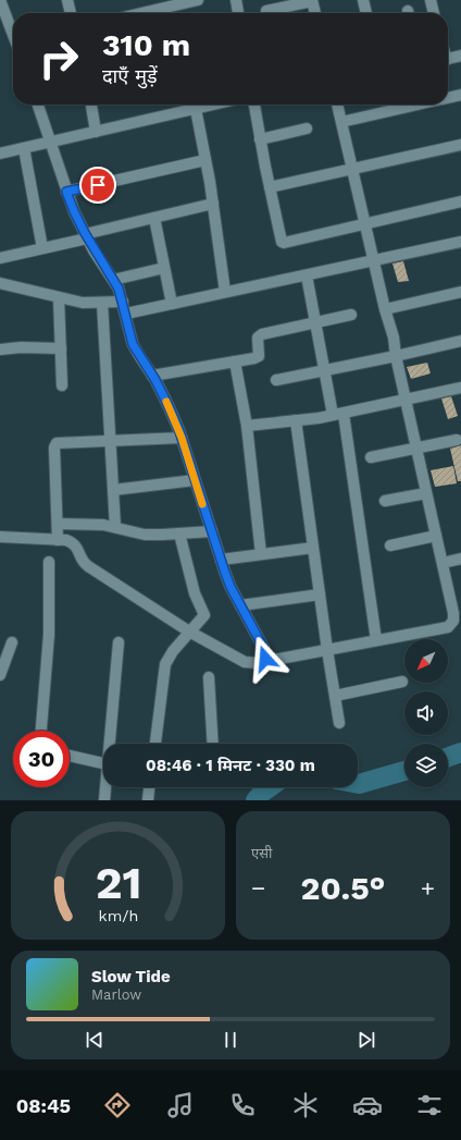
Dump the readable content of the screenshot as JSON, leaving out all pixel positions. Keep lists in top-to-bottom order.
{
  "north": "bottom left",
  "page": {
    "turn": ["310 m", "दाएँ मुड़ें"],
    "limit": "30",
    "trip": "08:46 · 1 मिनट · 330 m",
    "tile": "एसी",
    "heat": ["−", "20.5°", "+"],
    "song": ["Slow Tide", "Marlow"],
    "tabs": "08:45",
    "gauge": ["21", "km/h"]
  }
}
